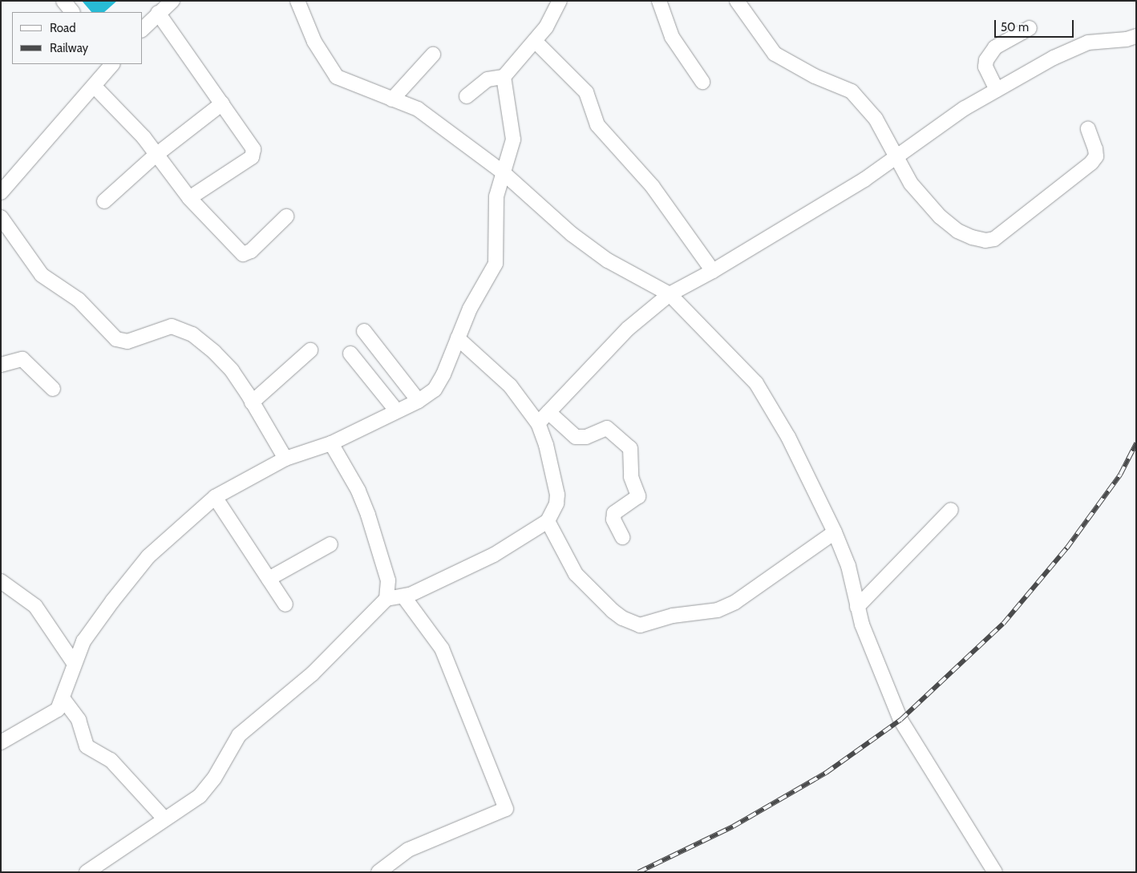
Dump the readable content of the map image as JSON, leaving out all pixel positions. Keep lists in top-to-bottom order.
{
  "legend": ["Road", "Railway"],
  "scale_bar": "50 m"
}
